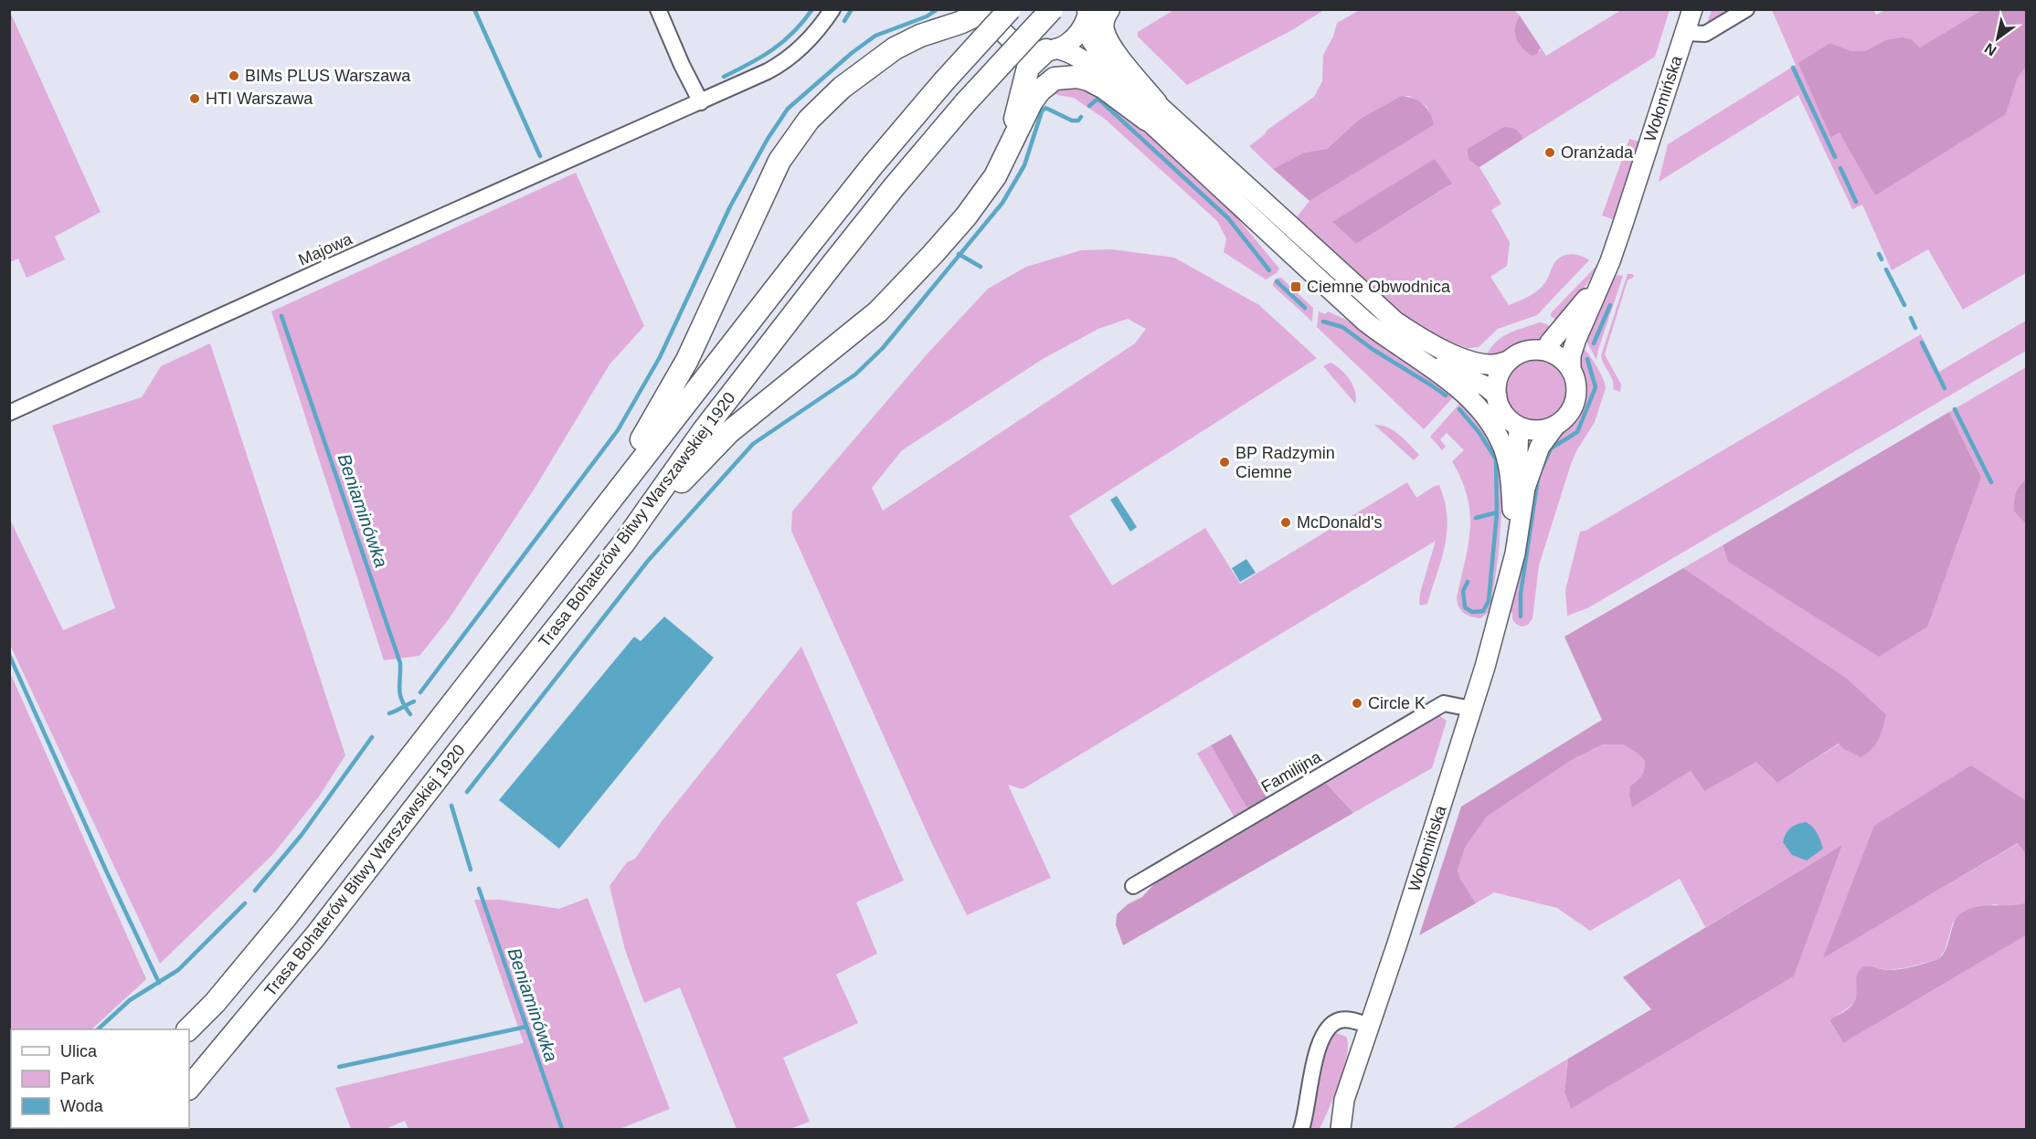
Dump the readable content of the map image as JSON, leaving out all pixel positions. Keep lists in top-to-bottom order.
{
  "streets": {
    "highway": ["Trasa Bohaterów Bitwy Warszawskiej 1920"],
    "main road": ["Wołomińska"],
    "street": ["Majowa", "Familijna"]
  },
  "crossings": [
    ["Wołomińska", "Familijna"]
  ],
  "water": ["Beniaminówka"],
  "places": {
    "other": [
      "BIMs PLUS Warszawa",
      "HTI Warszawa",
      "Oranżada",
      "BP Radzymin Ciemne",
      "McDonald's",
      "Circle K"
    ],
    "transit": ["Ciemne Obwodnica"]
  },
  "legend": ["Ulica", "Park", "Woda"],
  "north": "bottom left"
}
